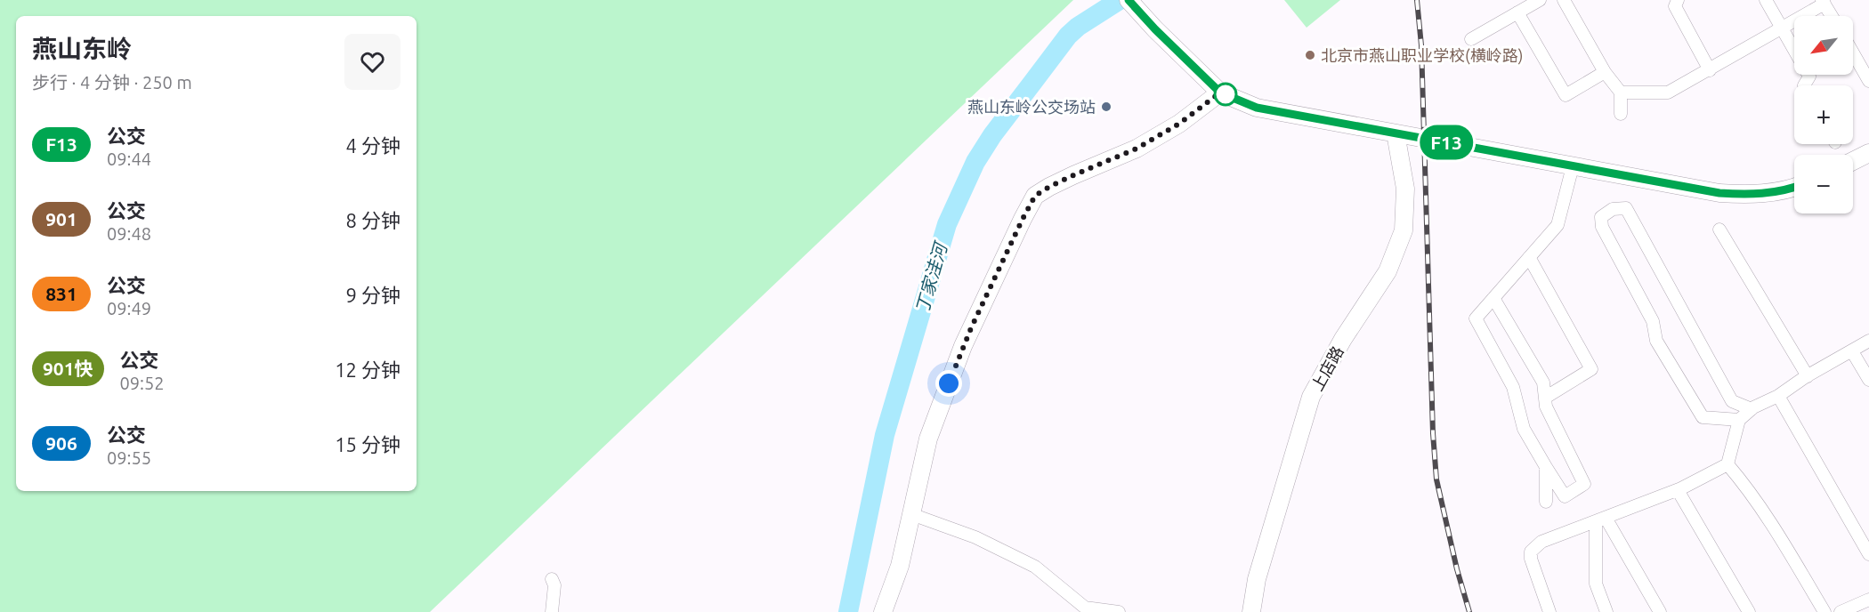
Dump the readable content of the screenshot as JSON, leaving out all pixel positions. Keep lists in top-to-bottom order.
{
  "streets": {
    "street": ["上店路"]
  },
  "water": ["丁家洼河"],
  "places": ["北京市燕山职业学校(横岭路)", "燕山东岭公交场站"],
  "lines": ["bus line F13"],
  "north": "bottom left",
  "page": {
    "on_map": "F13",
    "map_buttons": ["+", "−"],
    "heading": ["燕山东岭", "步行 · 4 分钟 · 250 m"],
    "list": [
      {
        "mark": "F13",
        "name": "公交",
        "note": "09:44",
        "value": "4 分钟"
      },
      {
        "mark": "901",
        "name": "公交",
        "note": "09:48",
        "value": "8 分钟"
      },
      {
        "mark": "831",
        "name": "公交",
        "note": "09:49",
        "value": "9 分钟"
      },
      {
        "mark": "901快",
        "name": "公交",
        "note": "09:52",
        "value": "12 分钟"
      },
      {
        "mark": "906",
        "name": "公交",
        "note": "09:55",
        "value": "15 分钟"
      }
    ]
  }
}
